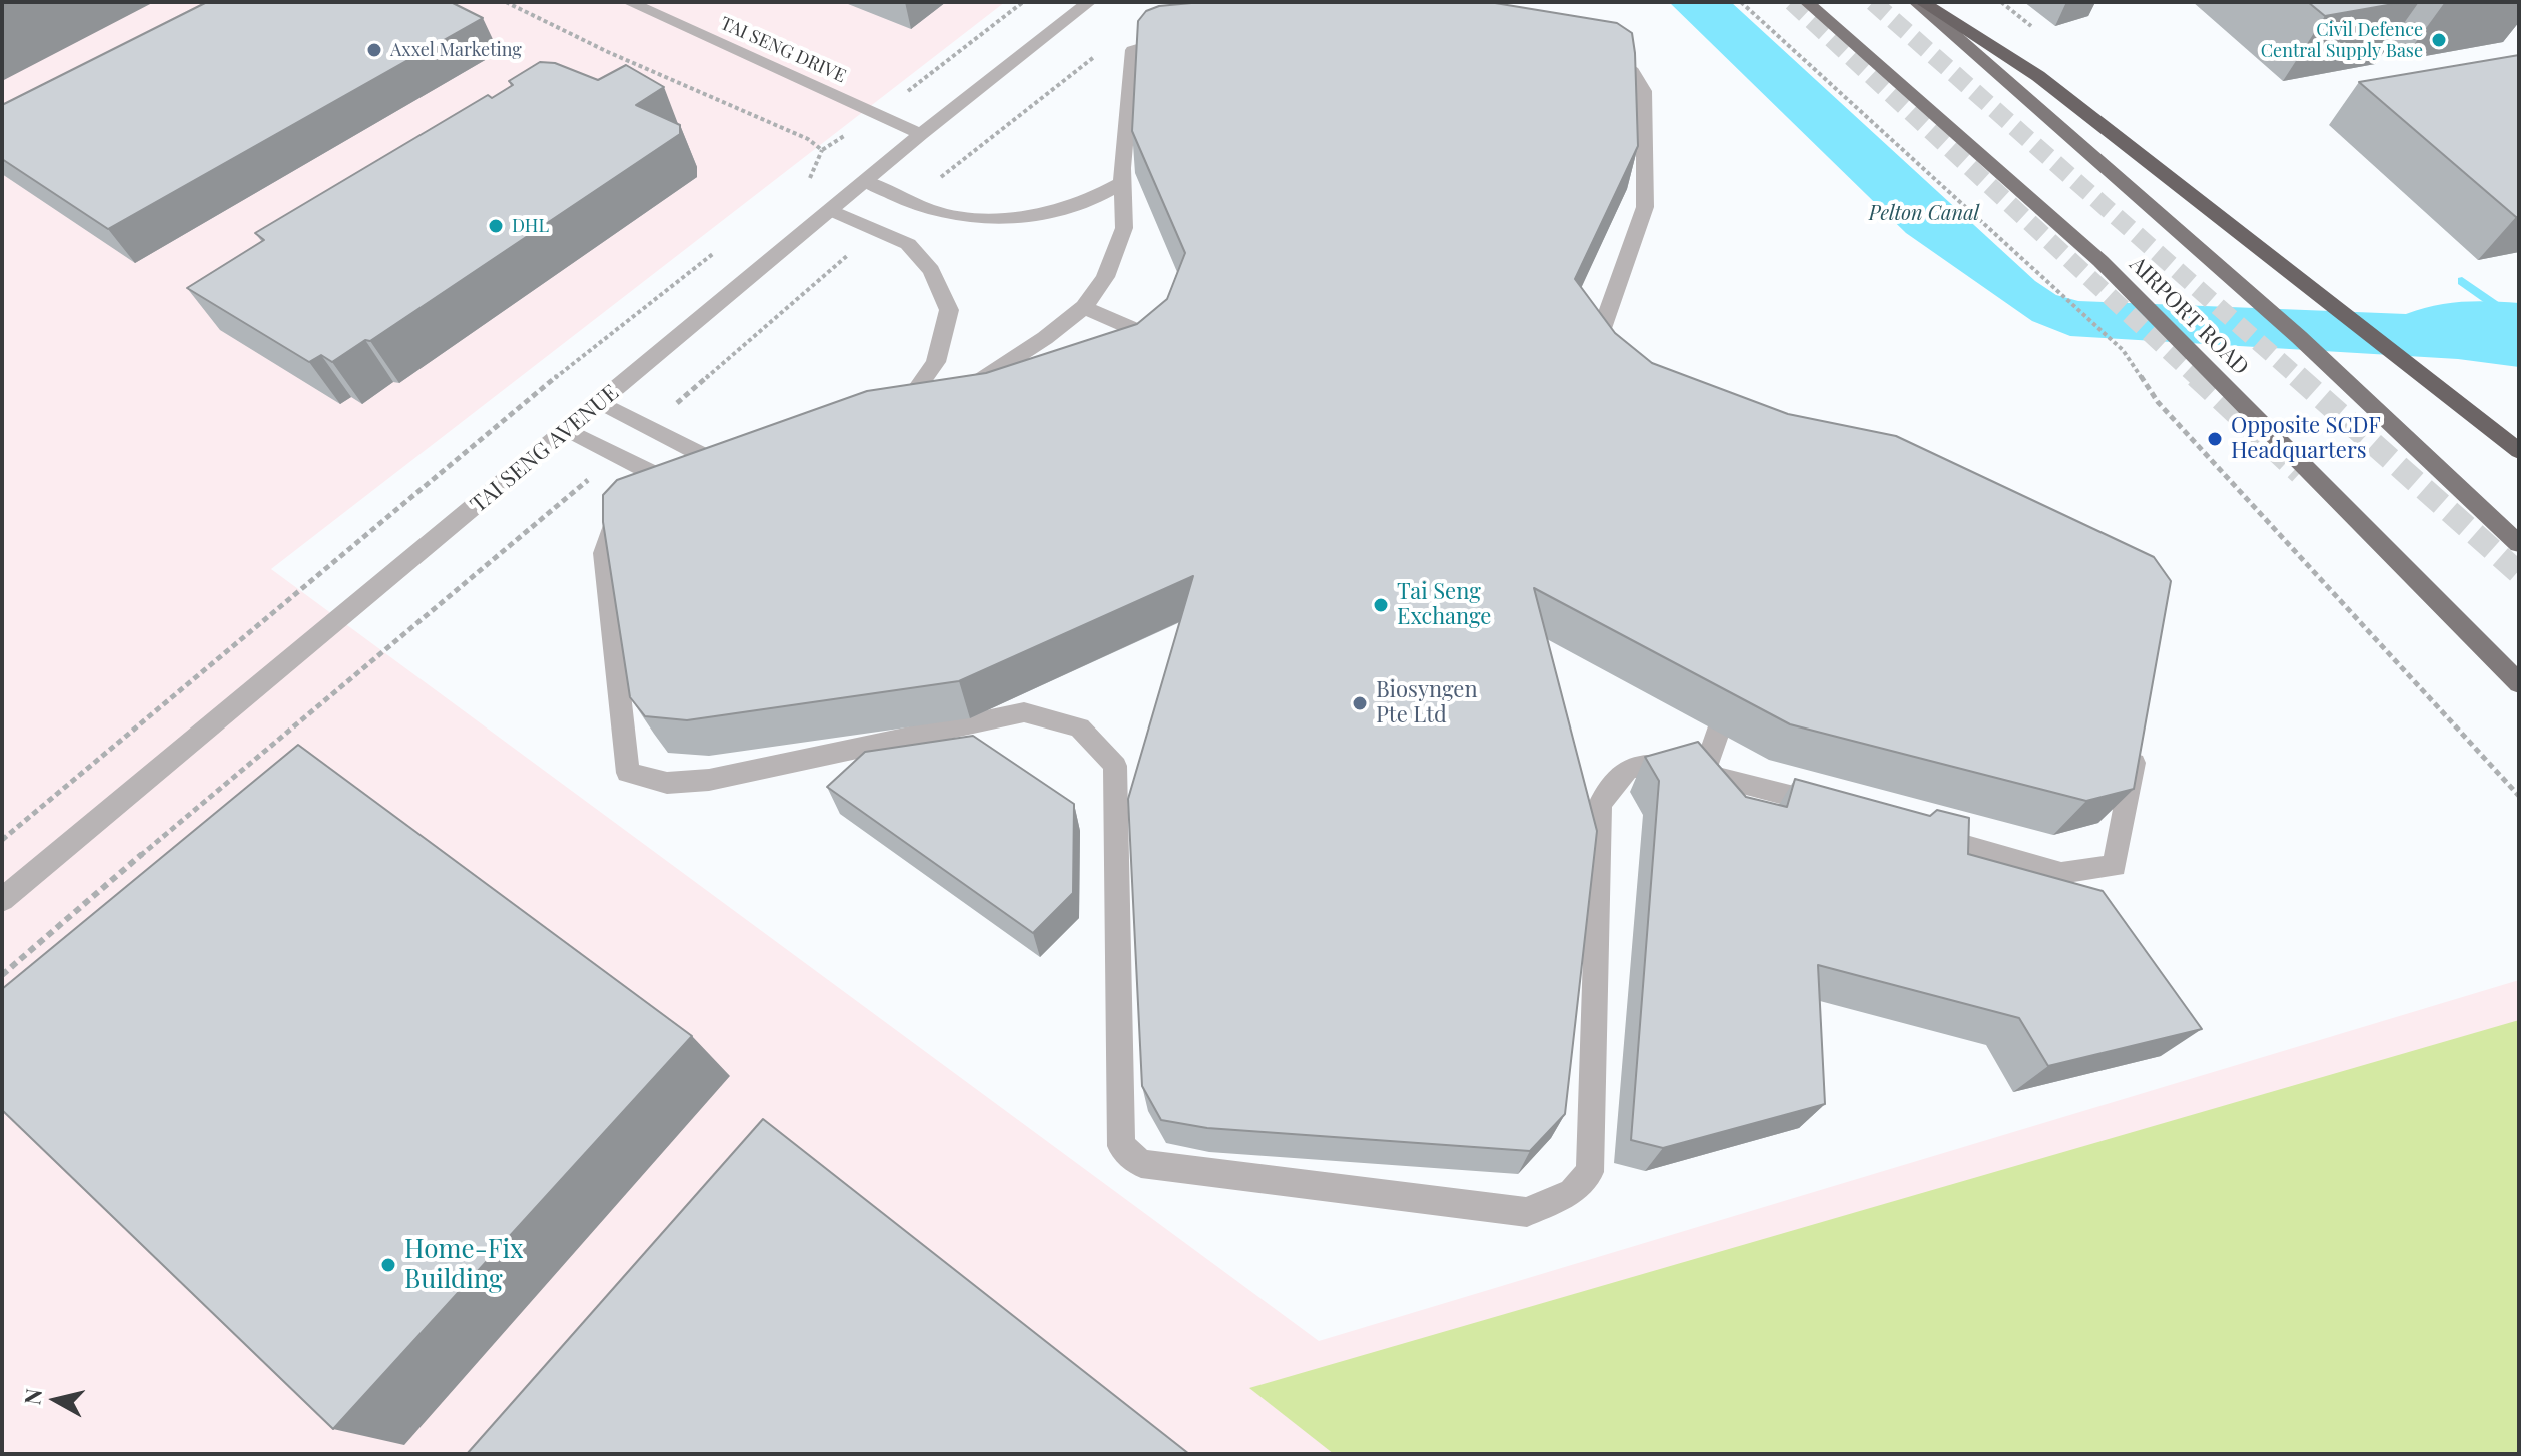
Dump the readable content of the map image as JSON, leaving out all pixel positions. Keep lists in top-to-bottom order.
{
  "streets": {
    "main road": ["AIRPORT ROAD"],
    "street": ["TAI SENG DRIVE", "TAI SENG AVENUE"]
  },
  "crossings": [
    ["TAI SENG DRIVE", "TAI SENG AVENUE"]
  ],
  "water": ["Pelton Canal"],
  "places": [
    "Civil Defence Central Supply Base",
    "Axxel Marketing",
    "DHL",
    "Opposite SCDF Headquarters",
    "Tai Seng Exchange",
    "Biosyngen Pte Ltd",
    "Home-Fix Building"
  ],
  "north": "left"
}
